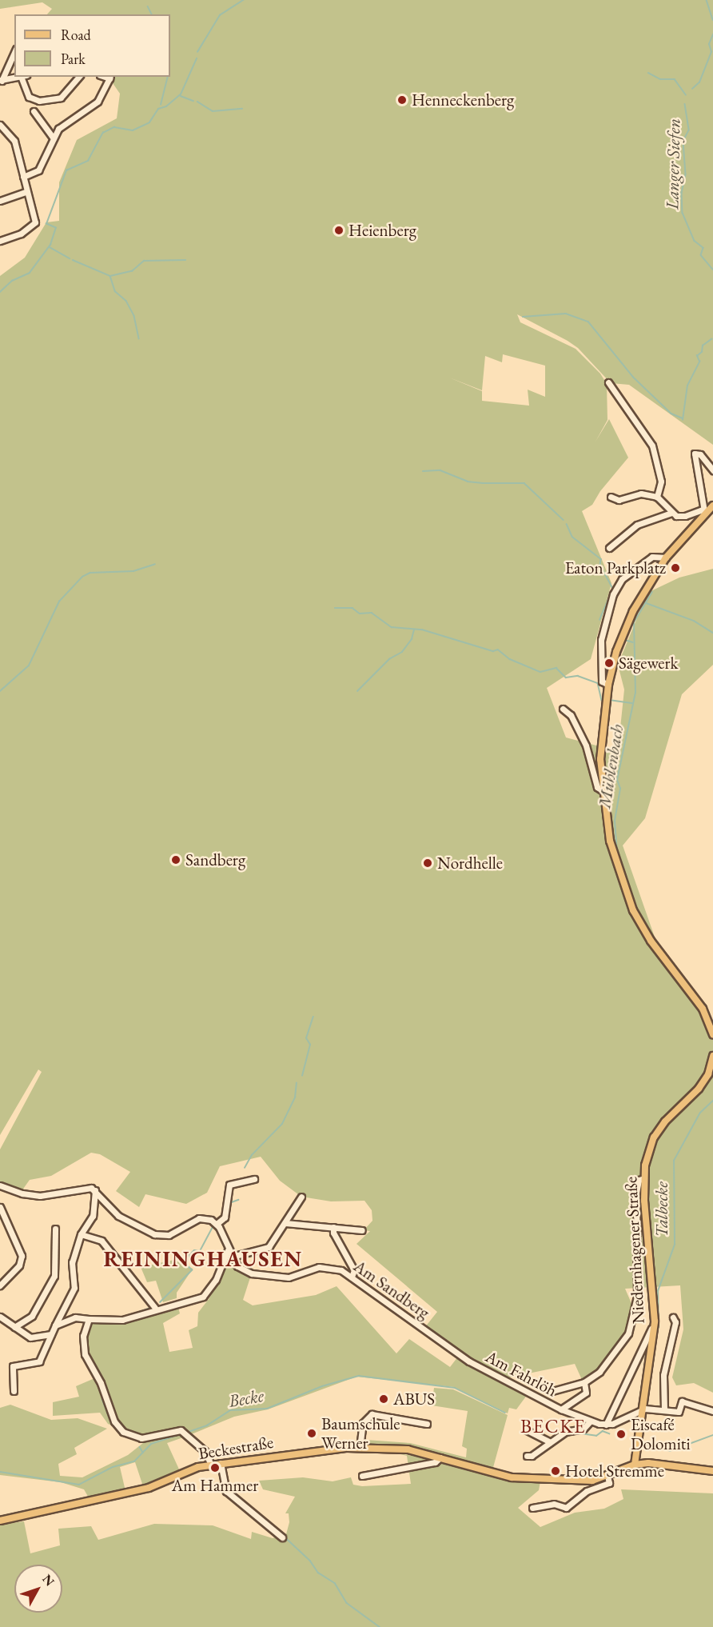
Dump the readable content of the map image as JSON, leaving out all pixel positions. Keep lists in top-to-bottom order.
{
  "streets": {
    "main road": ["Niedernhagener Straße", "Beckestraße"],
    "street": ["Am Sandberg", "Am Fahrlöh"]
  },
  "crossings": [
    ["Niedernhagener Straße", "Am Fahrlöh"],
    ["Niedernhagener Straße", "Beckestraße"],
    ["Am Sandberg", "Am Fahrlöh"]
  ],
  "districts": ["REININGHAUSEN", "BECKE"],
  "water": [
    "Langer Siefen",
    "Mühlenbach",
    "Talbecke",
    "Becke"
  ],
  "places": [
    "Henneckenberg",
    "Heienberg",
    "Eaton Parkplatz",
    "Sägewerk",
    "Sandberg",
    "Nordhelle",
    "ABUS",
    "Baumschule Werner",
    "Eiscafé Dolomiti",
    "Am Hammer",
    "Hotel Stremme"
  ],
  "legend": ["Road", "Park"],
  "north": "top right"
}
